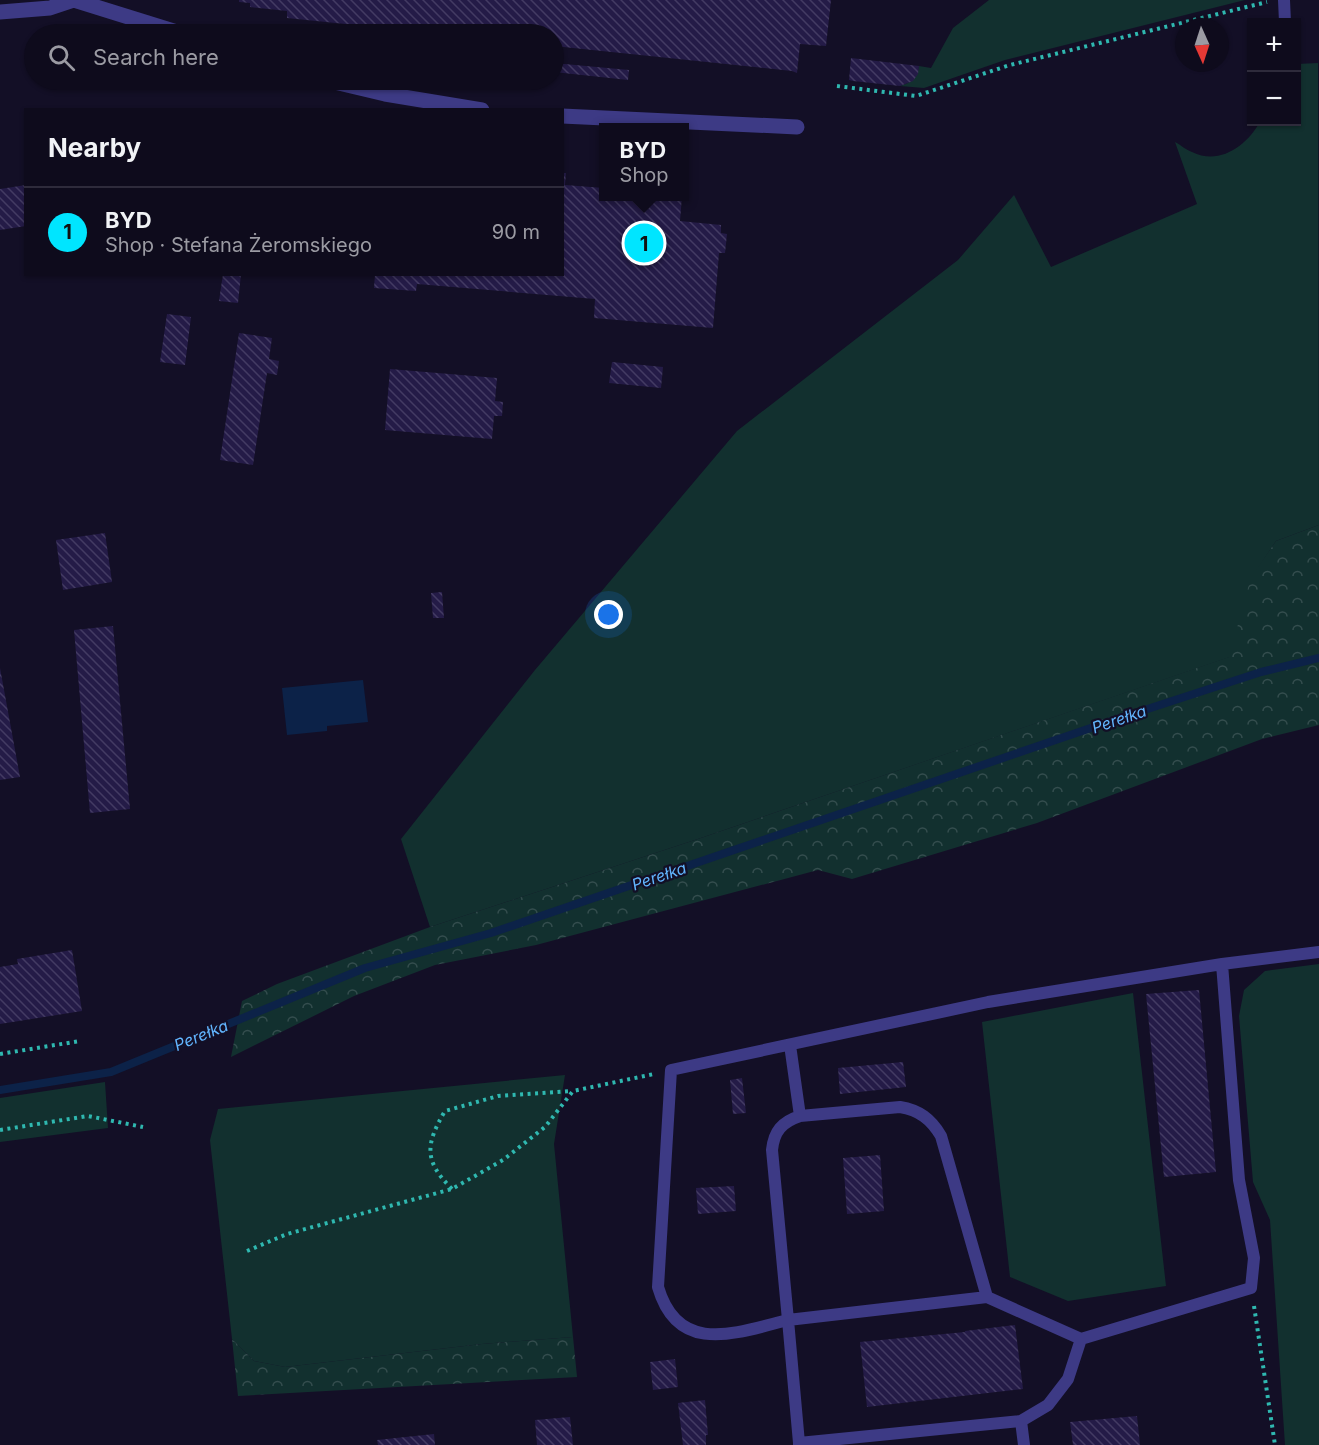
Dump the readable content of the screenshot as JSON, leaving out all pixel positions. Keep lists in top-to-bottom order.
{
  "water": ["Perełka"],
  "north": "bottom",
  "page": {
    "map_buttons": ["+", "−"],
    "search": "Search here",
    "heading": "Nearby",
    "popup": ["BYD", "Shop"],
    "list": [
      {
        "mark": "1",
        "name": "BYD",
        "note": "Shop · Stefana Żeromskiego",
        "value": "90 m"
      }
    ],
    "pins": "1"
  }
}
